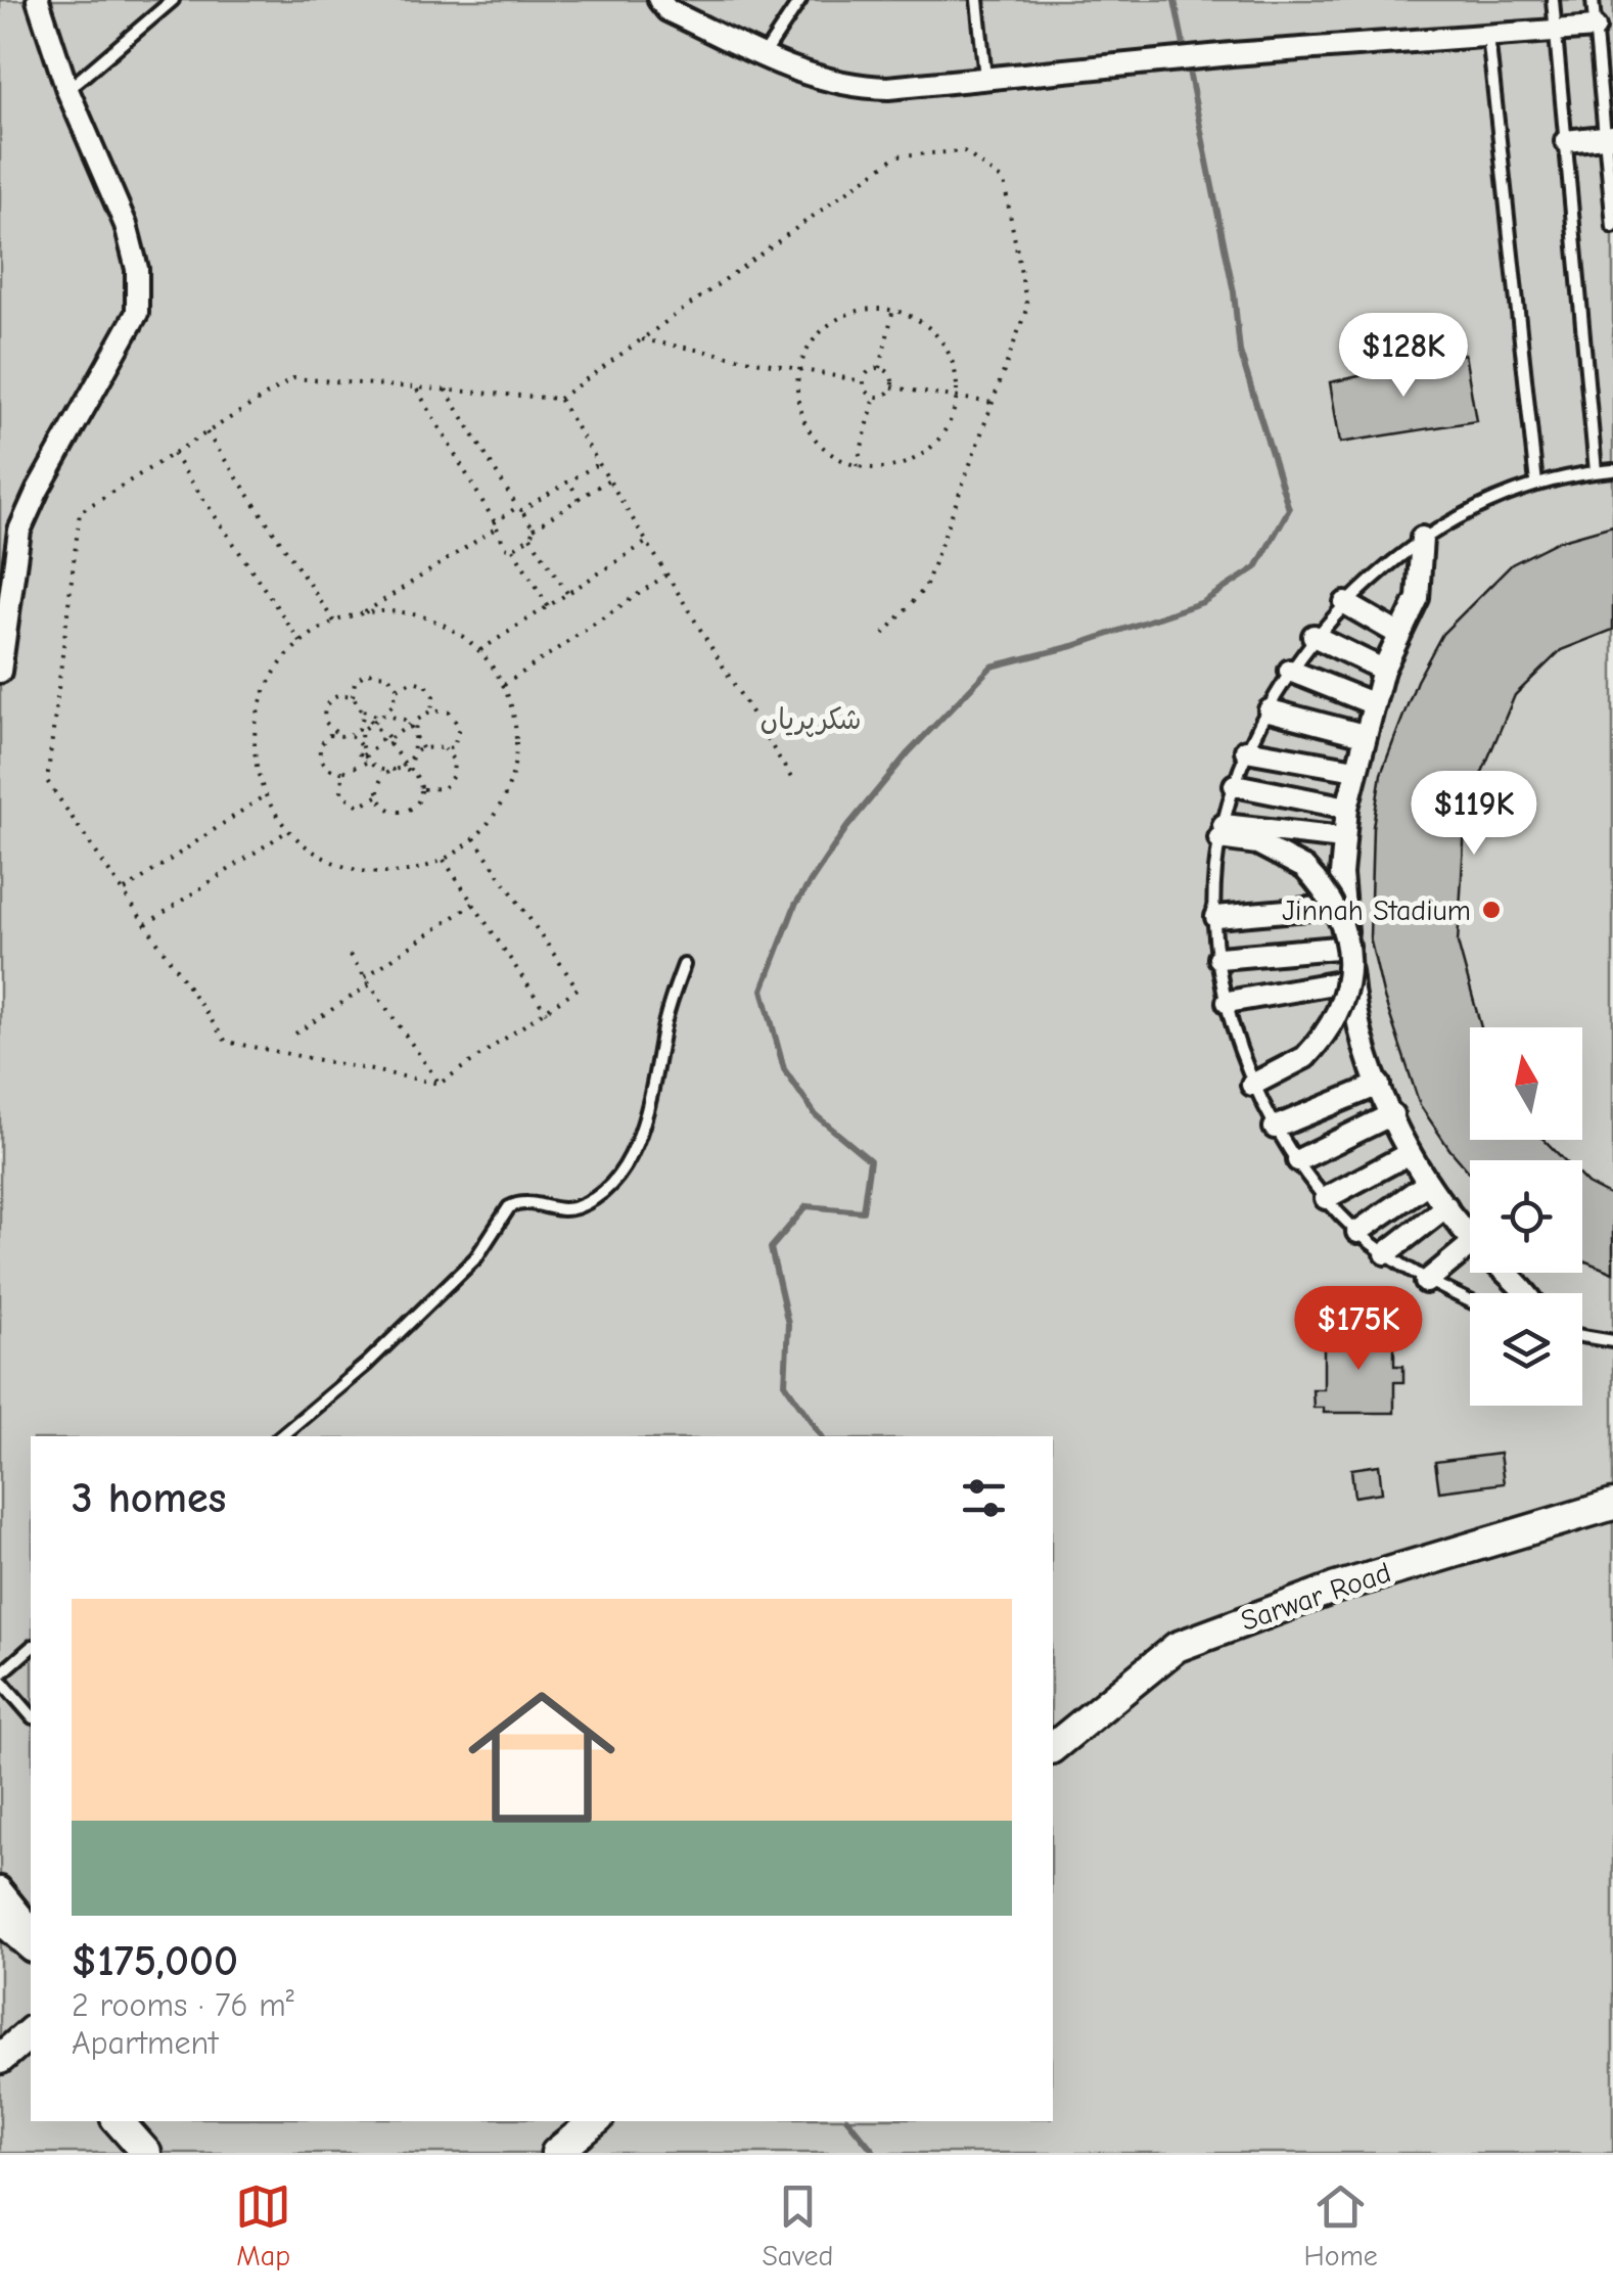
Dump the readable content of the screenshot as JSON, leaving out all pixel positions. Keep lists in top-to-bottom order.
{
  "streets": {
    "main road": ["Sarwar Road"]
  },
  "parks": ["شکرپریاں"],
  "places": ["Jinnah Stadium"],
  "north": "top",
  "page": {
    "price": ["$128K", "$119K", "$175K"],
    "heading": "3 homes",
    "list": [
      {
        "name": "$175,000",
        "note": "2 rooms · 76 m² · Apartment"
      }
    ],
    "tabs": ["Map", "Saved", "Home"]
  }
}
